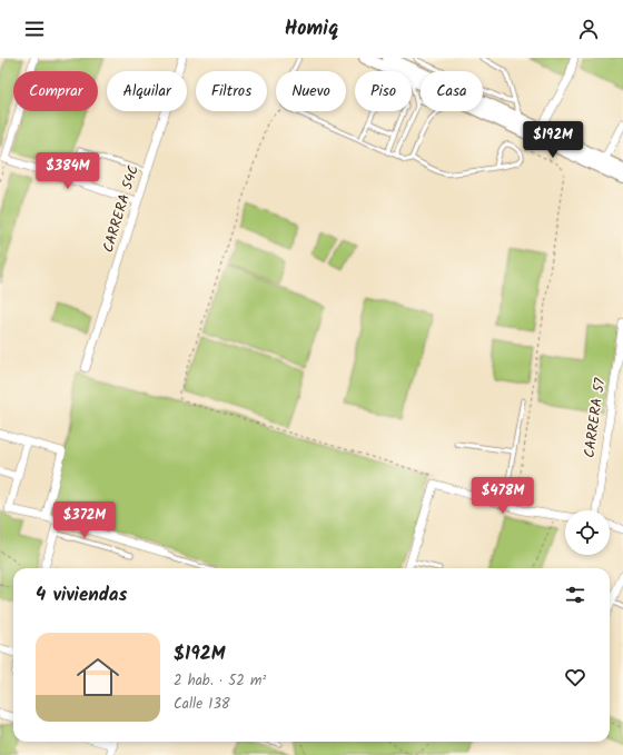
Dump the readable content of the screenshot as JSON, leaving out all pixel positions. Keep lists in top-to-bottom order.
{
  "streets": {
    "street": ["CARRERA 54C", "CARRERA 57"]
  },
  "page": {
    "header": "Homiq",
    "chip": [
      "Comprar",
      "Alquilar",
      "Filtros",
      "Nuevo",
      "Piso",
      "Casa"
    ],
    "price": [
      "$192M",
      "$384M",
      "$478M",
      "$372M"
    ],
    "heading": "4 viviendas",
    "list": [
      {
        "name": "$192M",
        "note": "2 hab. · 52 m² · Calle 138"
      }
    ]
  }
}
